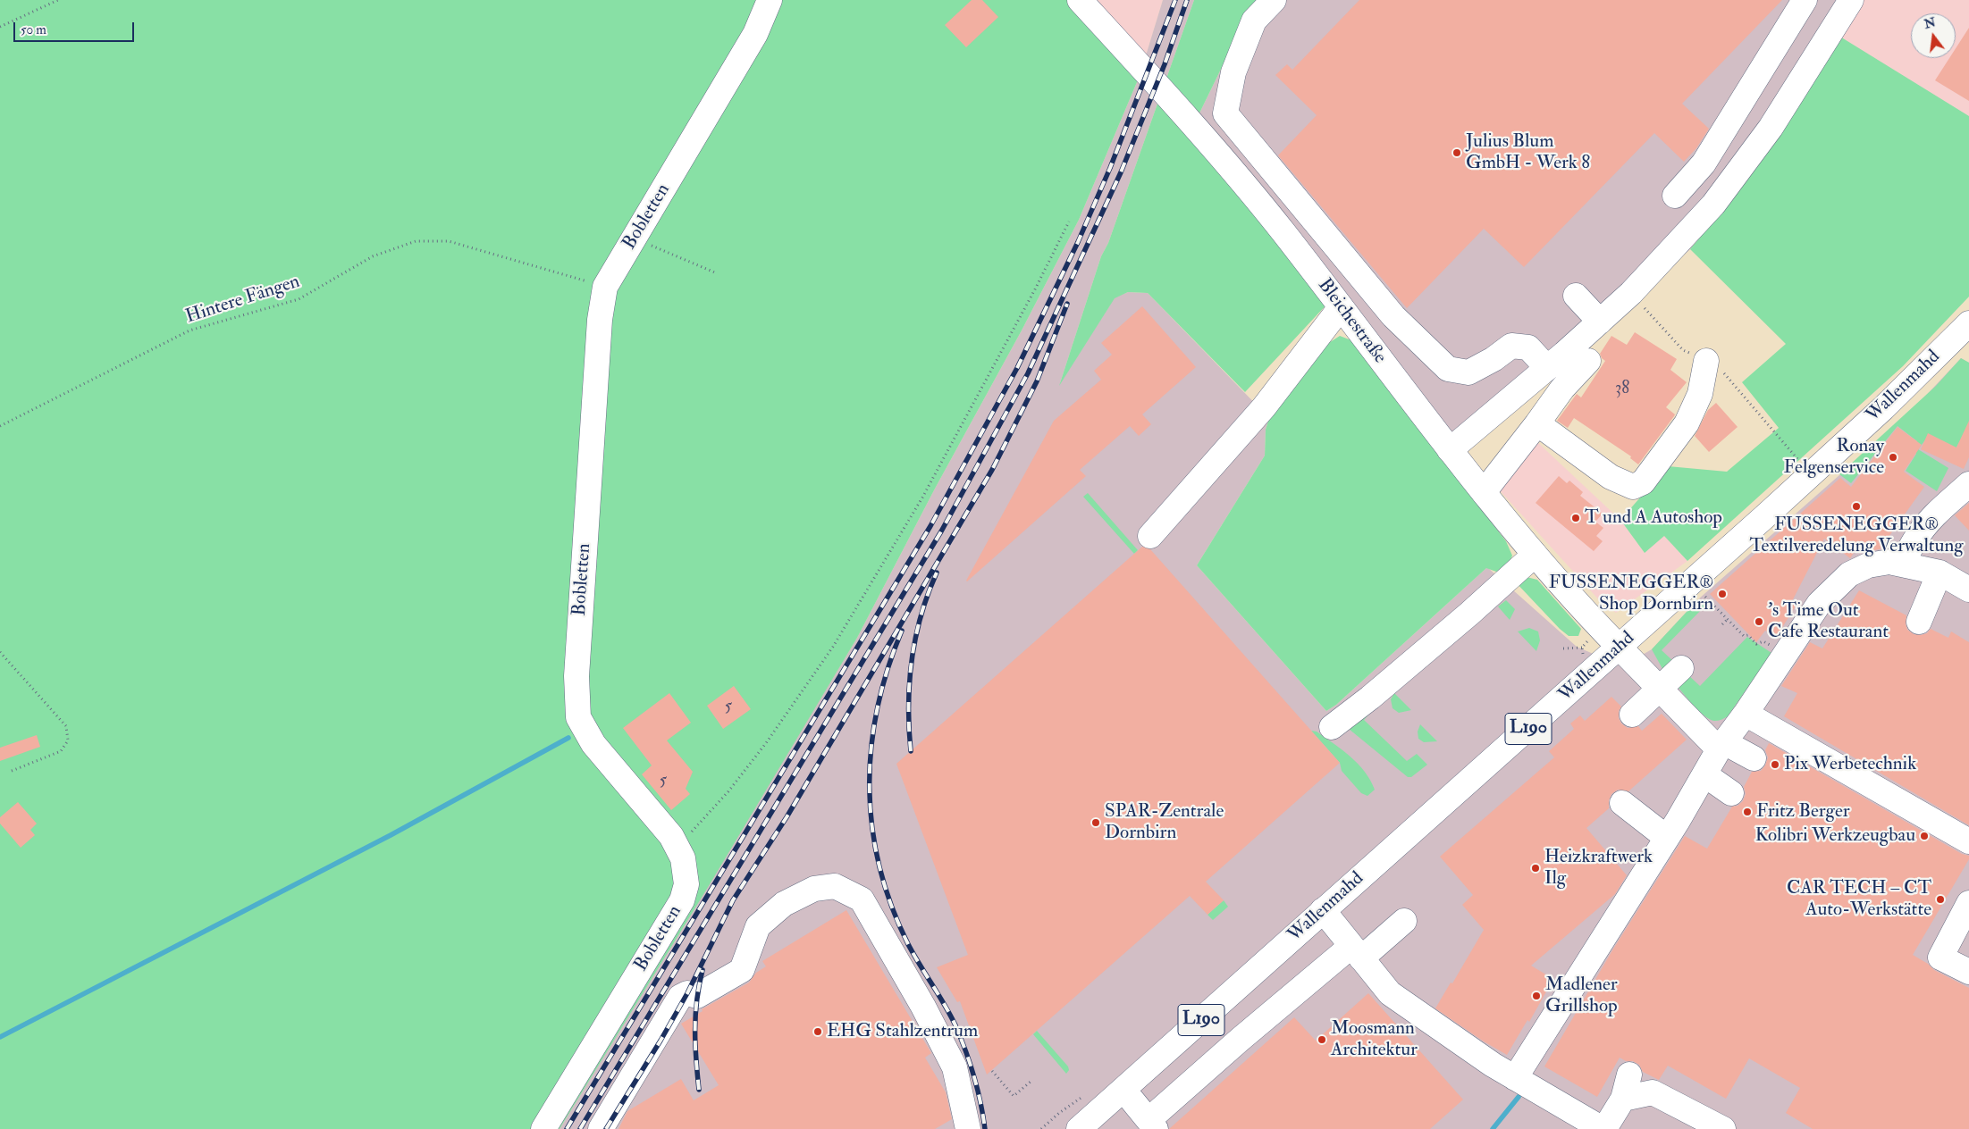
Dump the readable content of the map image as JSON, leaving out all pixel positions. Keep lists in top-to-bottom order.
{
  "streets": {
    "street": [
      "Bobletten",
      "Bleichestraße",
      "Wallenmahd",
      "L190"
    ],
    "path": ["Hintere Fängen"]
  },
  "crossings": [
    ["Bobletten", "Hintere Fängen"],
    ["Bleichestraße", "Wallenmahd"]
  ],
  "places": [
    "Julius Blum GmbH - Werk 8",
    "Ronay Felgenservice",
    "FUSSENEGGER® Textilveredelung Verwaltung",
    "T und A Autoshop",
    "FUSSENEGGER® Shop Dornbirn",
    "'s Time Out Cafe Restaurant",
    "Pix Werbetechnik",
    "Fritz Berger",
    "SPAR-Zentrale Dornbirn",
    "Kolibri Werkzeugbau",
    "Heizkraftwerk Ilg",
    "CAR TECH – CT Auto-Werkstätte",
    "Madlener Grillshop",
    "EHG Stahlzentrum",
    "Moosmann Architektur"
  ],
  "house_numbers": ["38", "5", "5"],
  "scale_bar": "50 m",
  "north": "top"
}
